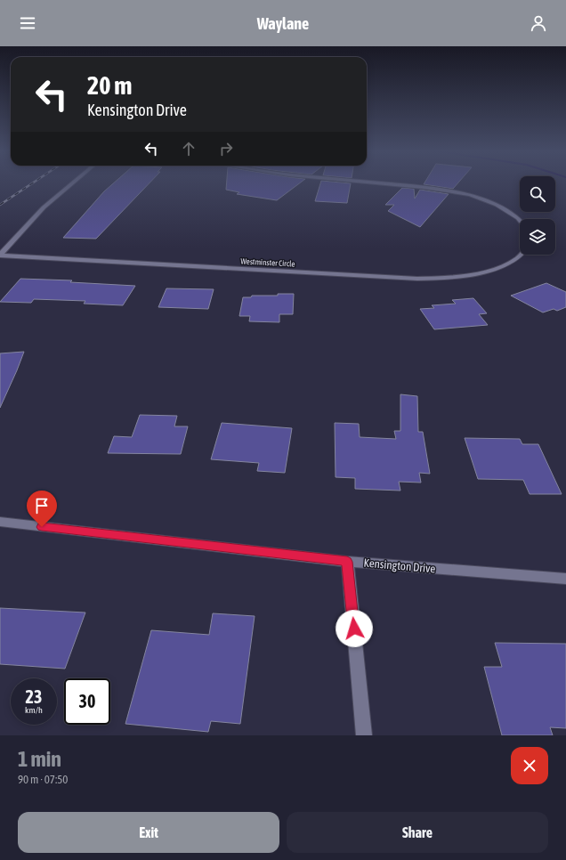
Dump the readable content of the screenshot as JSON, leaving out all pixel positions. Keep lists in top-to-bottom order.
{
  "streets": {
    "street": ["Westminster Circle", "Kensington Drive"]
  },
  "page": {
    "header": "Waylane",
    "turn": ["20 m", "Kensington Drive"],
    "speed": "23 km/h",
    "limit": "30",
    "heading": ["1 min", "90 m · 07:50"],
    "buttons": ["Exit", "Share"]
  }
}
